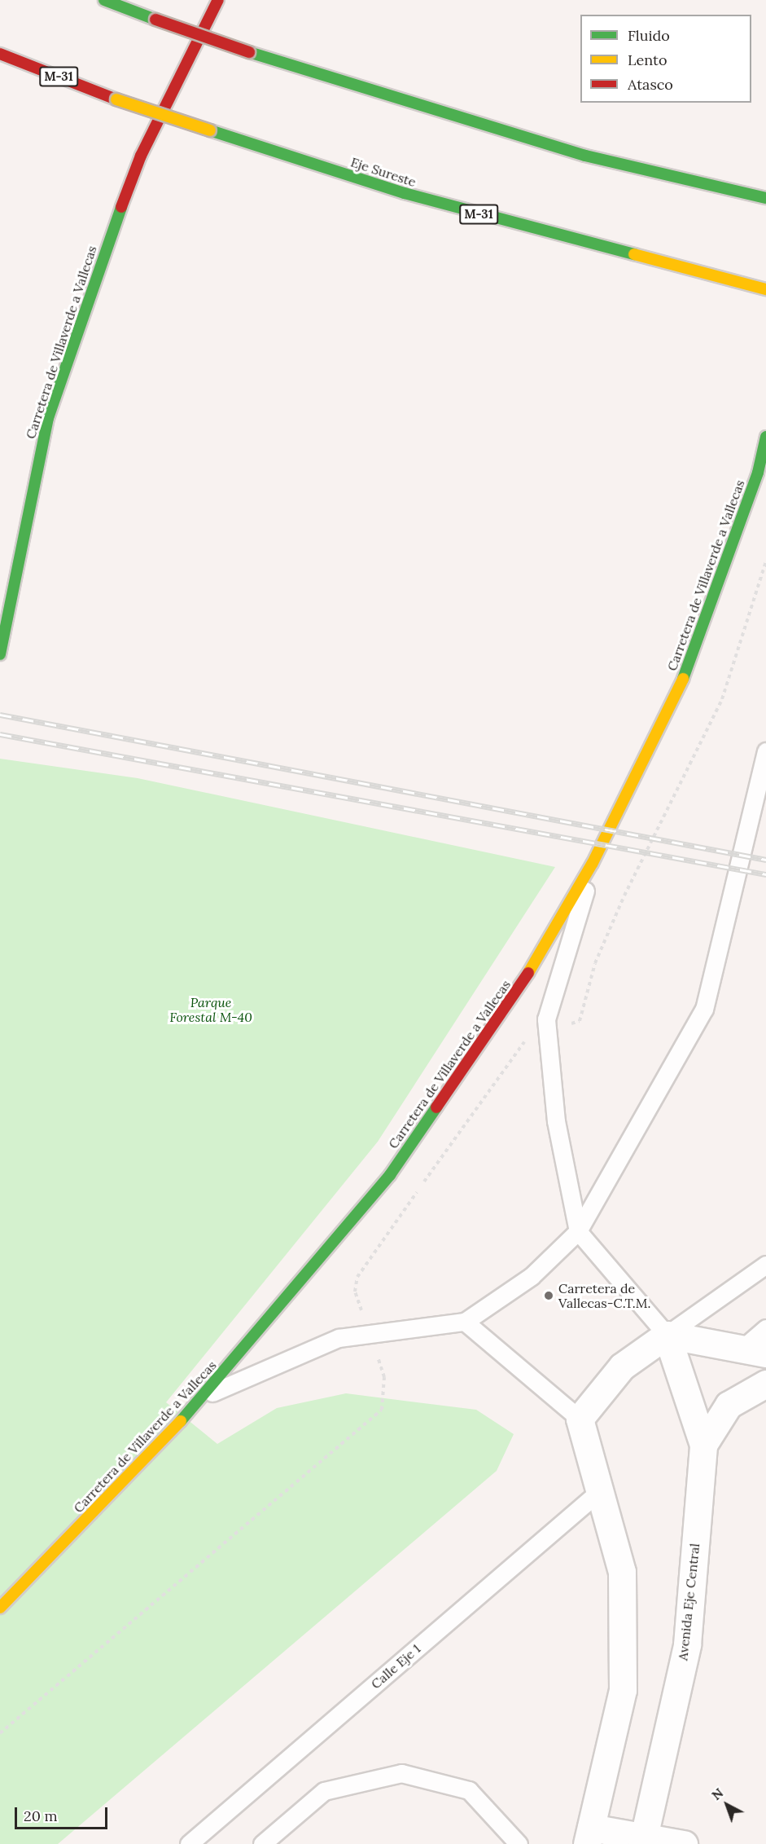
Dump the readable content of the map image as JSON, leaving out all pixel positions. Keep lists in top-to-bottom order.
{
  "streets": {
    "main road": ["M-31", "Eje Sureste", "Carretera de Villaverde a Vallecas"],
    "street": ["Avenida Eje Central"],
    "lane": ["Calle Eje 1"]
  },
  "parks": ["Parque Forestal M-40"],
  "places": ["Carretera de Vallecas-C.T.M."],
  "legend": ["Fluido", "Lento", "Atasco"],
  "scale_bar": "20 m",
  "north": "top left"
}
